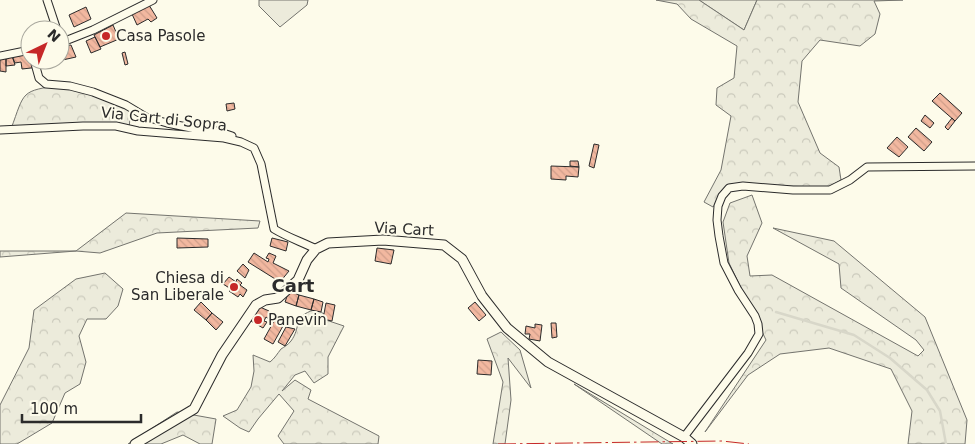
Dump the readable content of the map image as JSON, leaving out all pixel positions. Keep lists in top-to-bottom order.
{
  "streets": {
    "street": ["Via Cart di Sopra", "Via Cart"]
  },
  "districts": ["Cart"],
  "places": ["Casa Pasole", "Chiesa di San Liberale", "Panevin"],
  "scale_bar": "100 m",
  "north": "top right"
}
